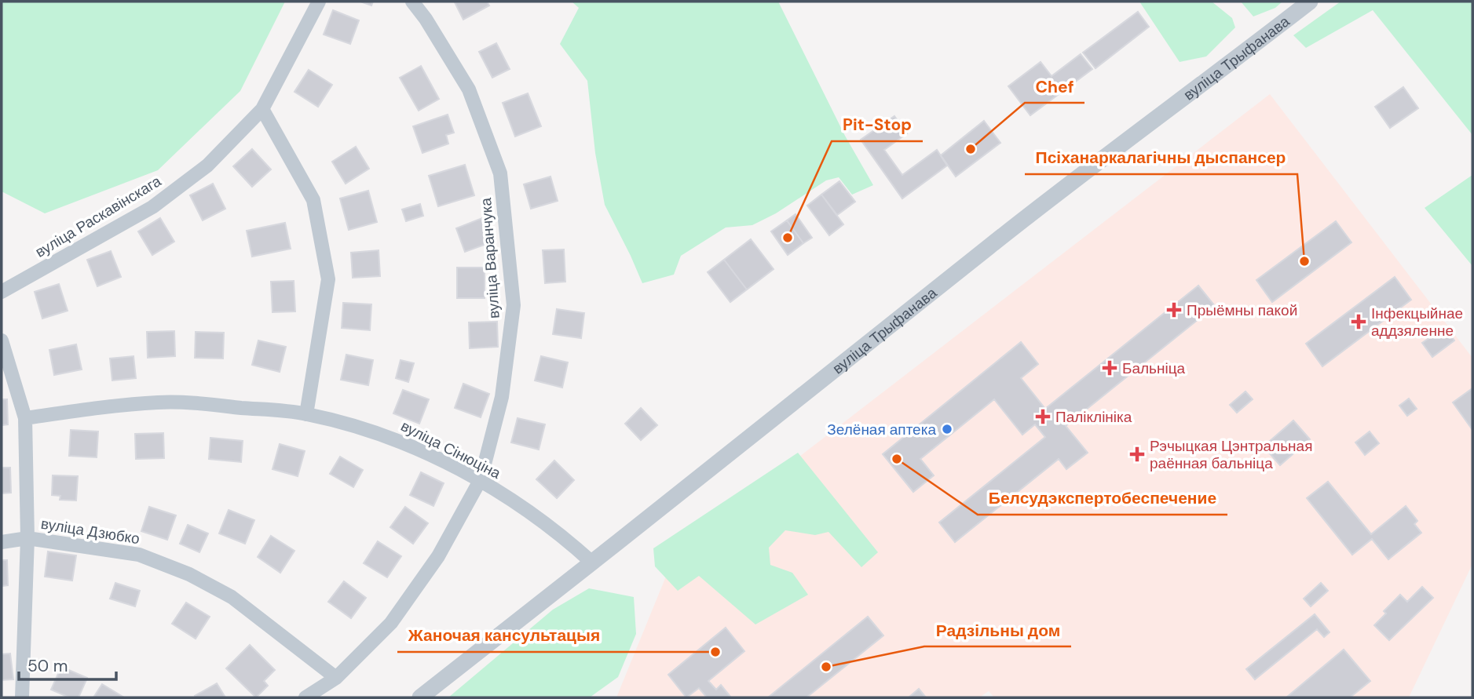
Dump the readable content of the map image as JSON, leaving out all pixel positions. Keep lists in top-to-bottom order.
{
  "streets": {
    "street": [
      "вуліца Трыфанава",
      "вуліца Раскавінскага",
      "вуліца Варанчука",
      "вуліца Сінюціна",
      "вуліца Дзюбко"
    ]
  },
  "crossings": [
    ["вуліца Трыфанава", "вуліца Сінюціна"],
    ["вуліца Варанчука", "вуліца Сінюціна"],
    ["вуліца Варанчука", "вуліца Дзюбко"]
  ],
  "places": {
    "other": [
      "Chef",
      "Pit-Stop",
      "Псіханаркалагічны дыспансер",
      "Зелёная аптека",
      "Белсудэкспертобеспечение",
      "Жаночая кансультацыя",
      "Радзільны дом"
    ],
    "health": [
      "Прыёмны пакой",
      "Інфекцыйнае аддзяленне",
      "Бальніца",
      "Паліклініка",
      "Рэчыцкая Цэнтральная раённая бальніца"
    ]
  },
  "scale_bar": "50 m"
}
